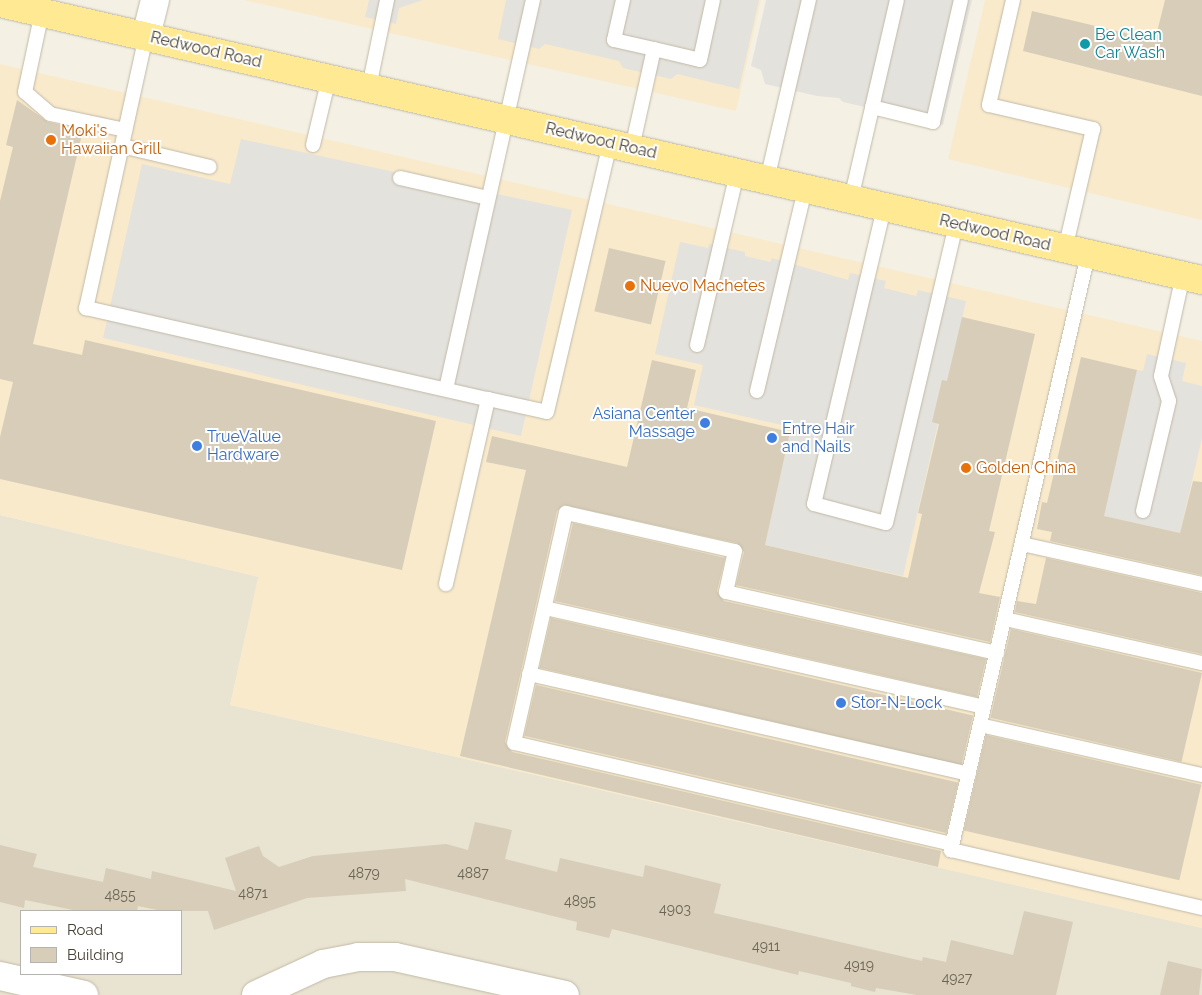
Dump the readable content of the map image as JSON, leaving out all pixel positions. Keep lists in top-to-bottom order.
{
  "streets": {
    "main road": ["Redwood Road"]
  },
  "places": [
    "Be Clean Car Wash",
    "Moki's Hawaiian Grill",
    "Nuevo Machetes",
    "Asiana Center Massage",
    "Entre Hair and Nails",
    "TrueValue Hardware",
    "Golden China",
    "Stor-N-Lock"
  ],
  "house_numbers": [
    "4879",
    "4887",
    "4871",
    "4855",
    "4895",
    "4903",
    "4911",
    "4919",
    "4927"
  ],
  "legend": ["Road", "Building"]
}
